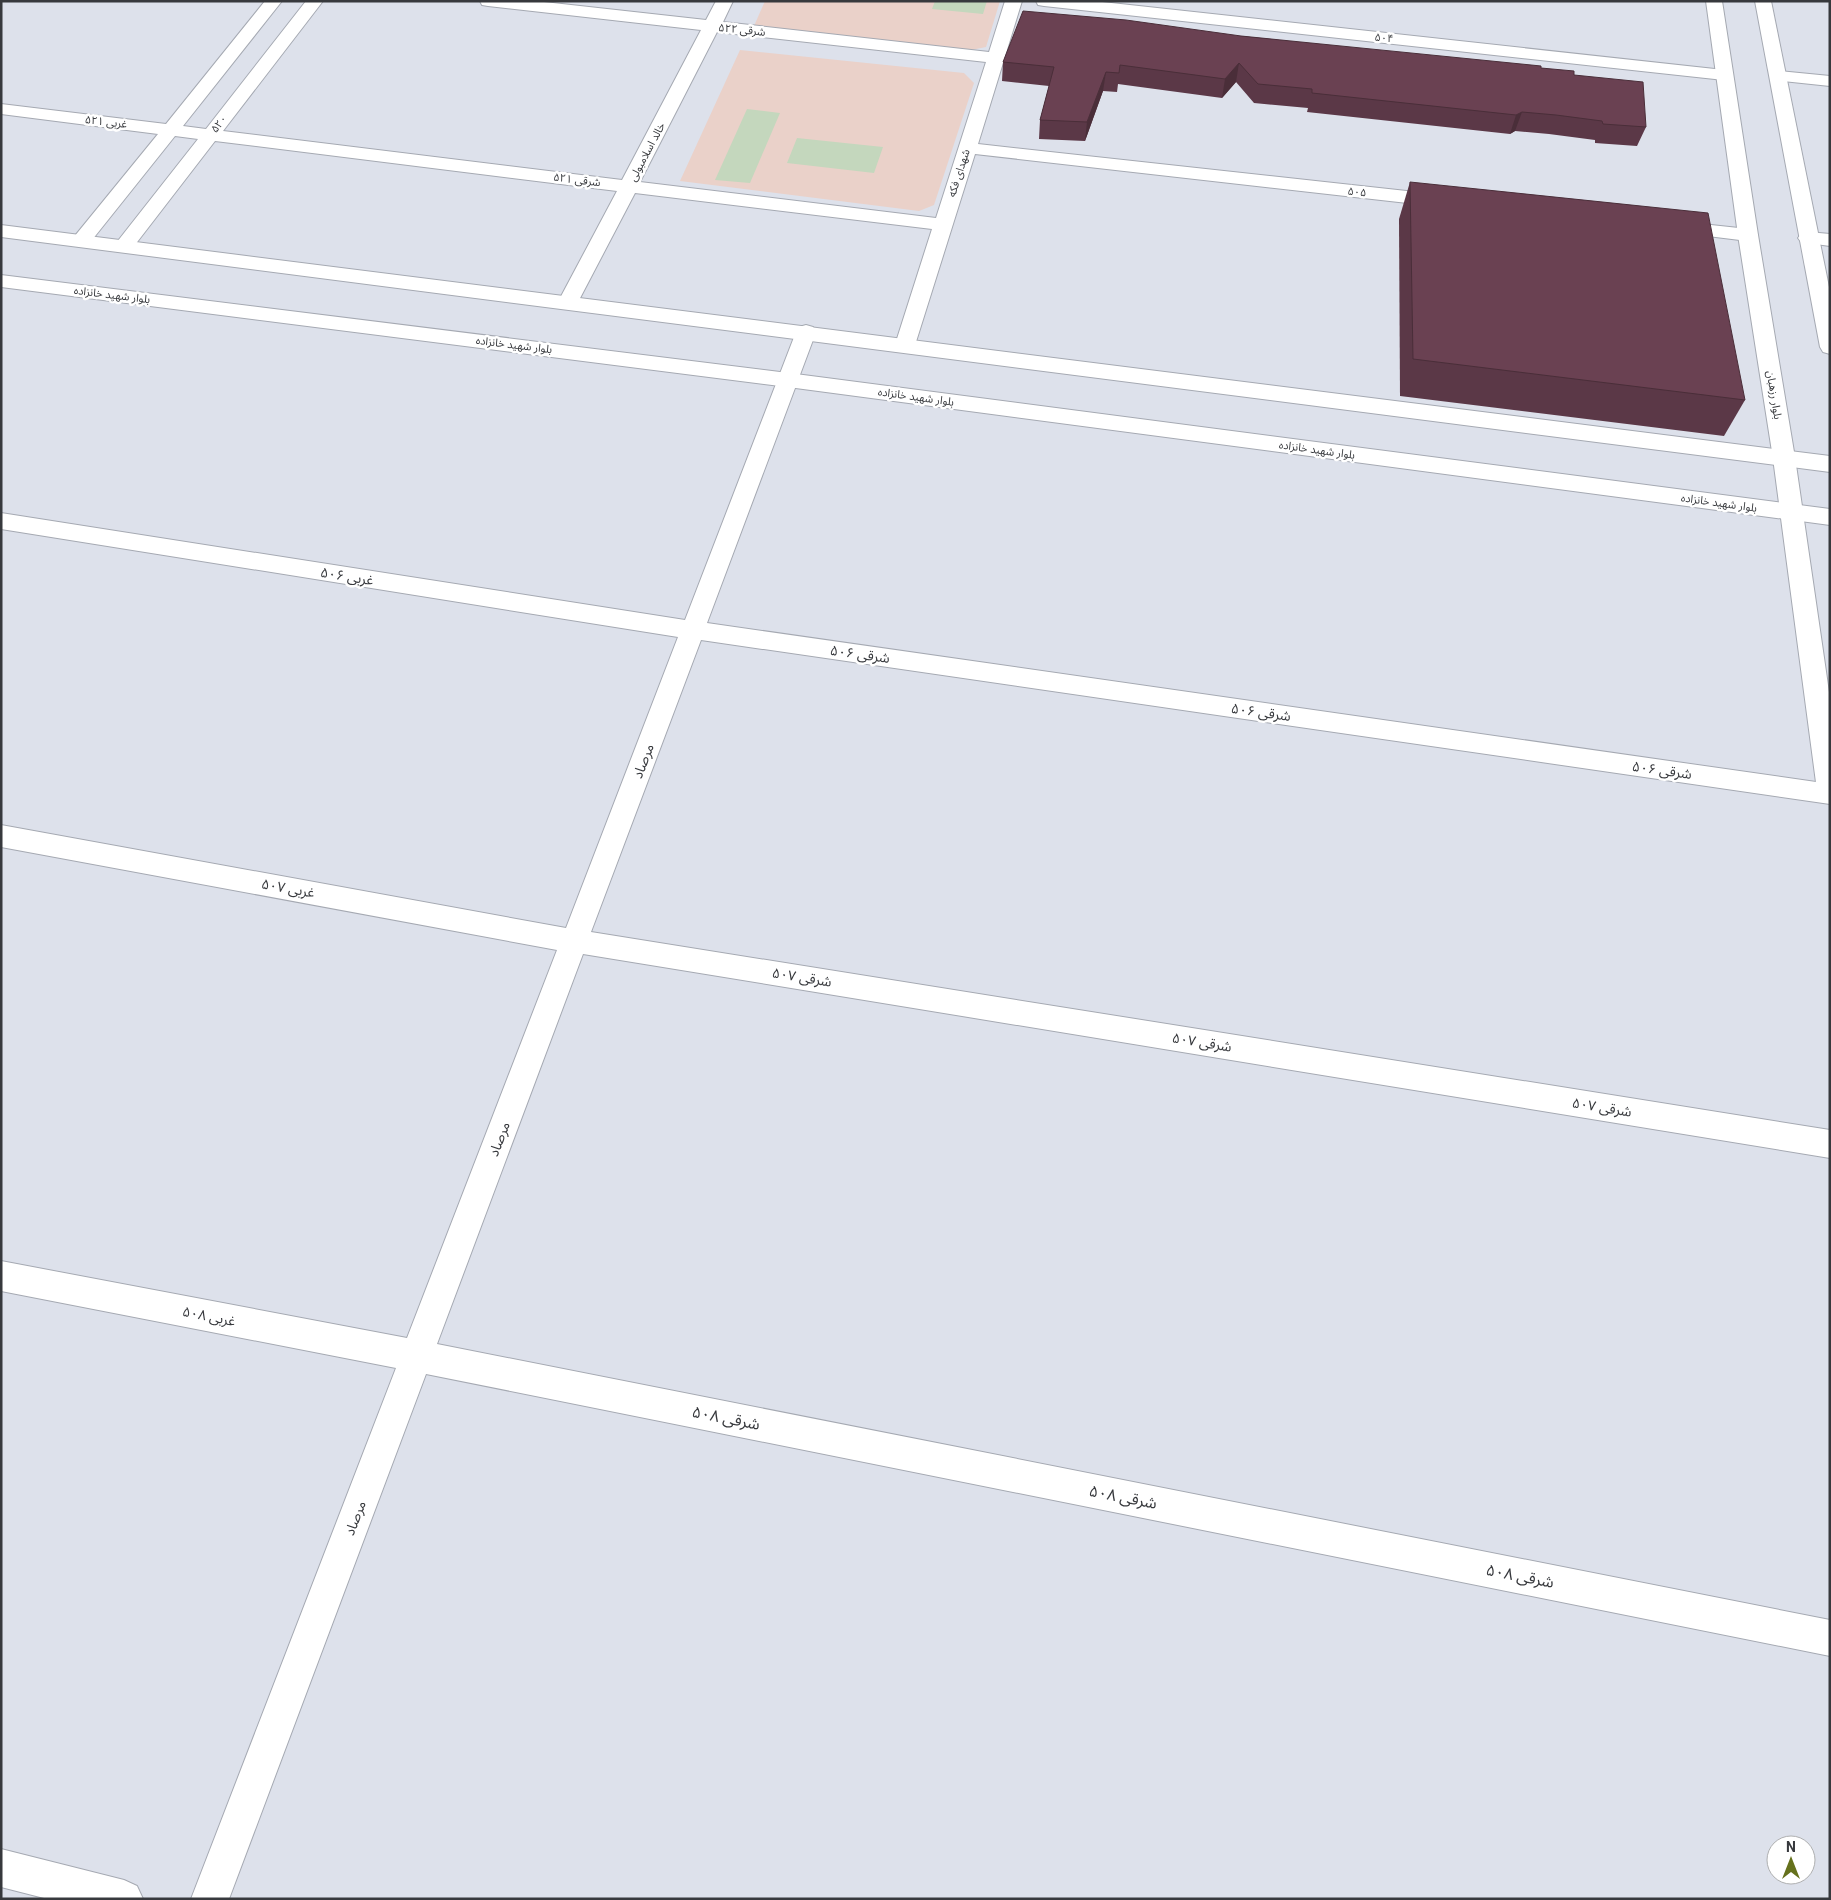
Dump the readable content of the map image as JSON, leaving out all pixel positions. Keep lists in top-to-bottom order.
{
  "streets": {
    "street": [
      "۵۲۲ شرقی",
      "۵۰۴",
      "۵۲۱ غربی",
      "۵۲۰",
      "خالد اسلامبولی",
      "شهدای فکه",
      "۵۲۱ شرقی",
      "۵۰۵",
      "بلوار شهید خانزاده",
      "بلوار رزهبان",
      "۵۰۶ غربی",
      "۵۰۶ شرقی",
      "مرصاد",
      "۵۰۷ غربی",
      "۵۰۷ شرقی",
      "۵۰۸ غربی",
      "۵۰۸ شرقی"
    ]
  },
  "crossings": [
    ["۵۲۲ شرقی", "خالد اسلامبولی"],
    ["۵۲۲ شرقی", "شهدای فکه"],
    ["۵۰۴", "بلوار رزهبان"],
    ["۵۲۱ غربی", "۵۲۰"],
    ["۵۲۱ غربی", "۵۲۱ شرقی"],
    ["۵۲۰", "۵۲۱ شرقی"],
    ["خالد اسلامبولی", "۵۲۱ شرقی"],
    ["شهدای فکه", "۵۲۱ شرقی"],
    ["شهدای فکه", "۵۰۵"],
    ["بلوار شهید خانزاده", "بلوار رزهبان"],
    ["بلوار شهید خانزاده", "مرصاد"],
    ["بلوار رزهبان", "۵۰۶ شرقی"],
    ["۵۰۶ غربی", "۵۰۶ شرقی"],
    ["۵۰۶ غربی", "مرصاد"],
    ["۵۰۶ شرقی", "مرصاد"],
    ["مرصاد", "۵۰۷ غربی"],
    ["مرصاد", "۵۰۷ شرقی"],
    ["مرصاد", "۵۰۸ غربی"],
    ["مرصاد", "۵۰۸ شرقی"],
    ["۵۰۷ غربی", "۵۰۷ شرقی"],
    ["۵۰۸ غربی", "۵۰۸ شرقی"]
  ],
  "north": "top"
}
